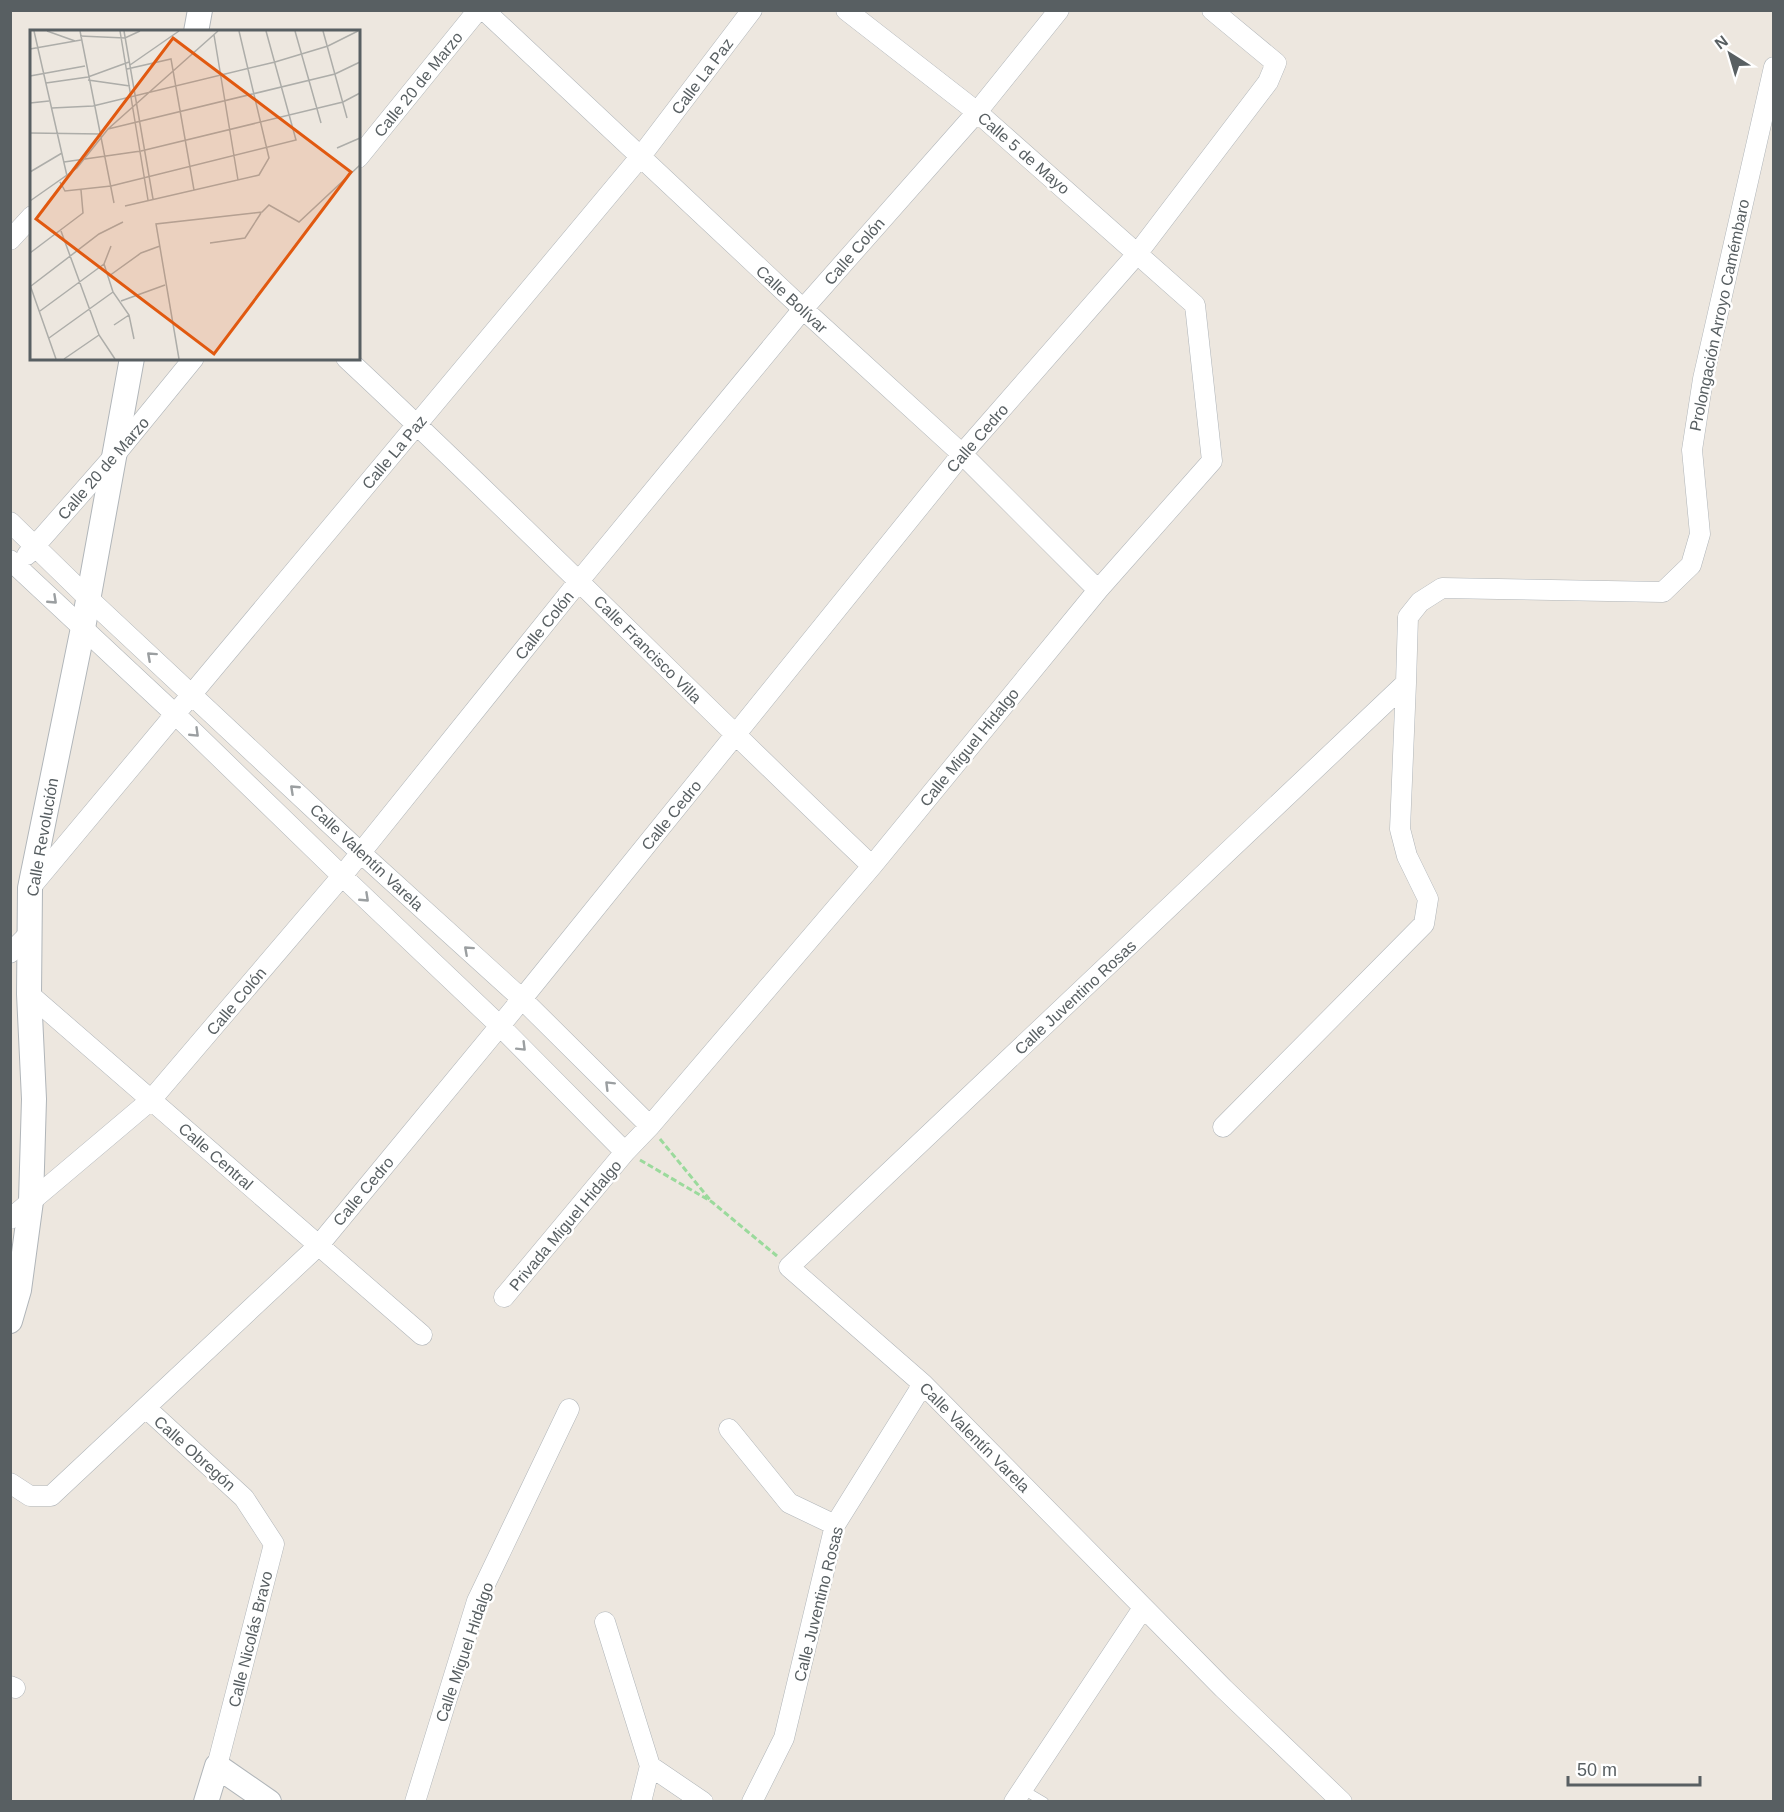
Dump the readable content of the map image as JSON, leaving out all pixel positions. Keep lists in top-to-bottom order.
{
  "streets": {
    "street": [
      "Calle La Paz",
      "Calle 20 de Marzo",
      "Calle 5 de Mayo",
      "Calle Colón",
      "Calle Bolívar",
      "Prolongación Arroyo Camémbaro",
      "Calle Cedro",
      "Calle Francisco Villa",
      "Calle Miguel Hidalgo",
      "Calle Revolución",
      "Calle Valentín Varela",
      "Calle Juventino Rosas",
      "Calle Central",
      "Privada Miguel Hidalgo",
      "Calle Obregón",
      "Calle Nicolás Bravo"
    ]
  },
  "crossings": [
    ["Calle La Paz", "Calle Bolívar"],
    ["Calle La Paz", "Calle Francisco Villa"],
    ["Calle La Paz", "Calle Revolución"],
    ["Calle La Paz", "Calle Valentín Varela"],
    ["Calle 20 de Marzo", "Calle Revolución"],
    ["Calle 20 de Marzo", "Calle Valentín Varela"],
    ["Calle 5 de Mayo", "Calle Colón"],
    ["Calle 5 de Mayo", "Calle Cedro"],
    ["Calle 5 de Mayo", "Calle Miguel Hidalgo"],
    ["Calle Colón", "Calle Bolívar"],
    ["Calle Colón", "Calle Francisco Villa"],
    ["Calle Colón", "Calle Revolución"],
    ["Calle Colón", "Calle Valentín Varela"],
    ["Calle Colón", "Calle Central"],
    ["Calle Bolívar", "Calle Cedro"],
    ["Calle Bolívar", "Calle Miguel Hidalgo"],
    ["Prolongación Arroyo Camémbaro", "Calle Juventino Rosas"],
    ["Calle Cedro", "Calle Francisco Villa"],
    ["Calle Cedro", "Calle Valentín Varela"],
    ["Calle Cedro", "Calle Central"],
    ["Calle Cedro", "Calle Obregón"],
    ["Calle Francisco Villa", "Calle Miguel Hidalgo"],
    ["Calle Miguel Hidalgo", "Calle Valentín Varela"],
    ["Calle Miguel Hidalgo", "Privada Miguel Hidalgo"],
    ["Calle Revolución", "Calle Valentín Varela"],
    ["Calle Revolución", "Calle Central"],
    ["Calle Valentín Varela", "Calle Juventino Rosas"],
    ["Calle Valentín Varela", "Privada Miguel Hidalgo"],
    ["Calle Obregón", "Calle Nicolás Bravo"]
  ],
  "scale_bar": "50 m",
  "north": "top left"
}
